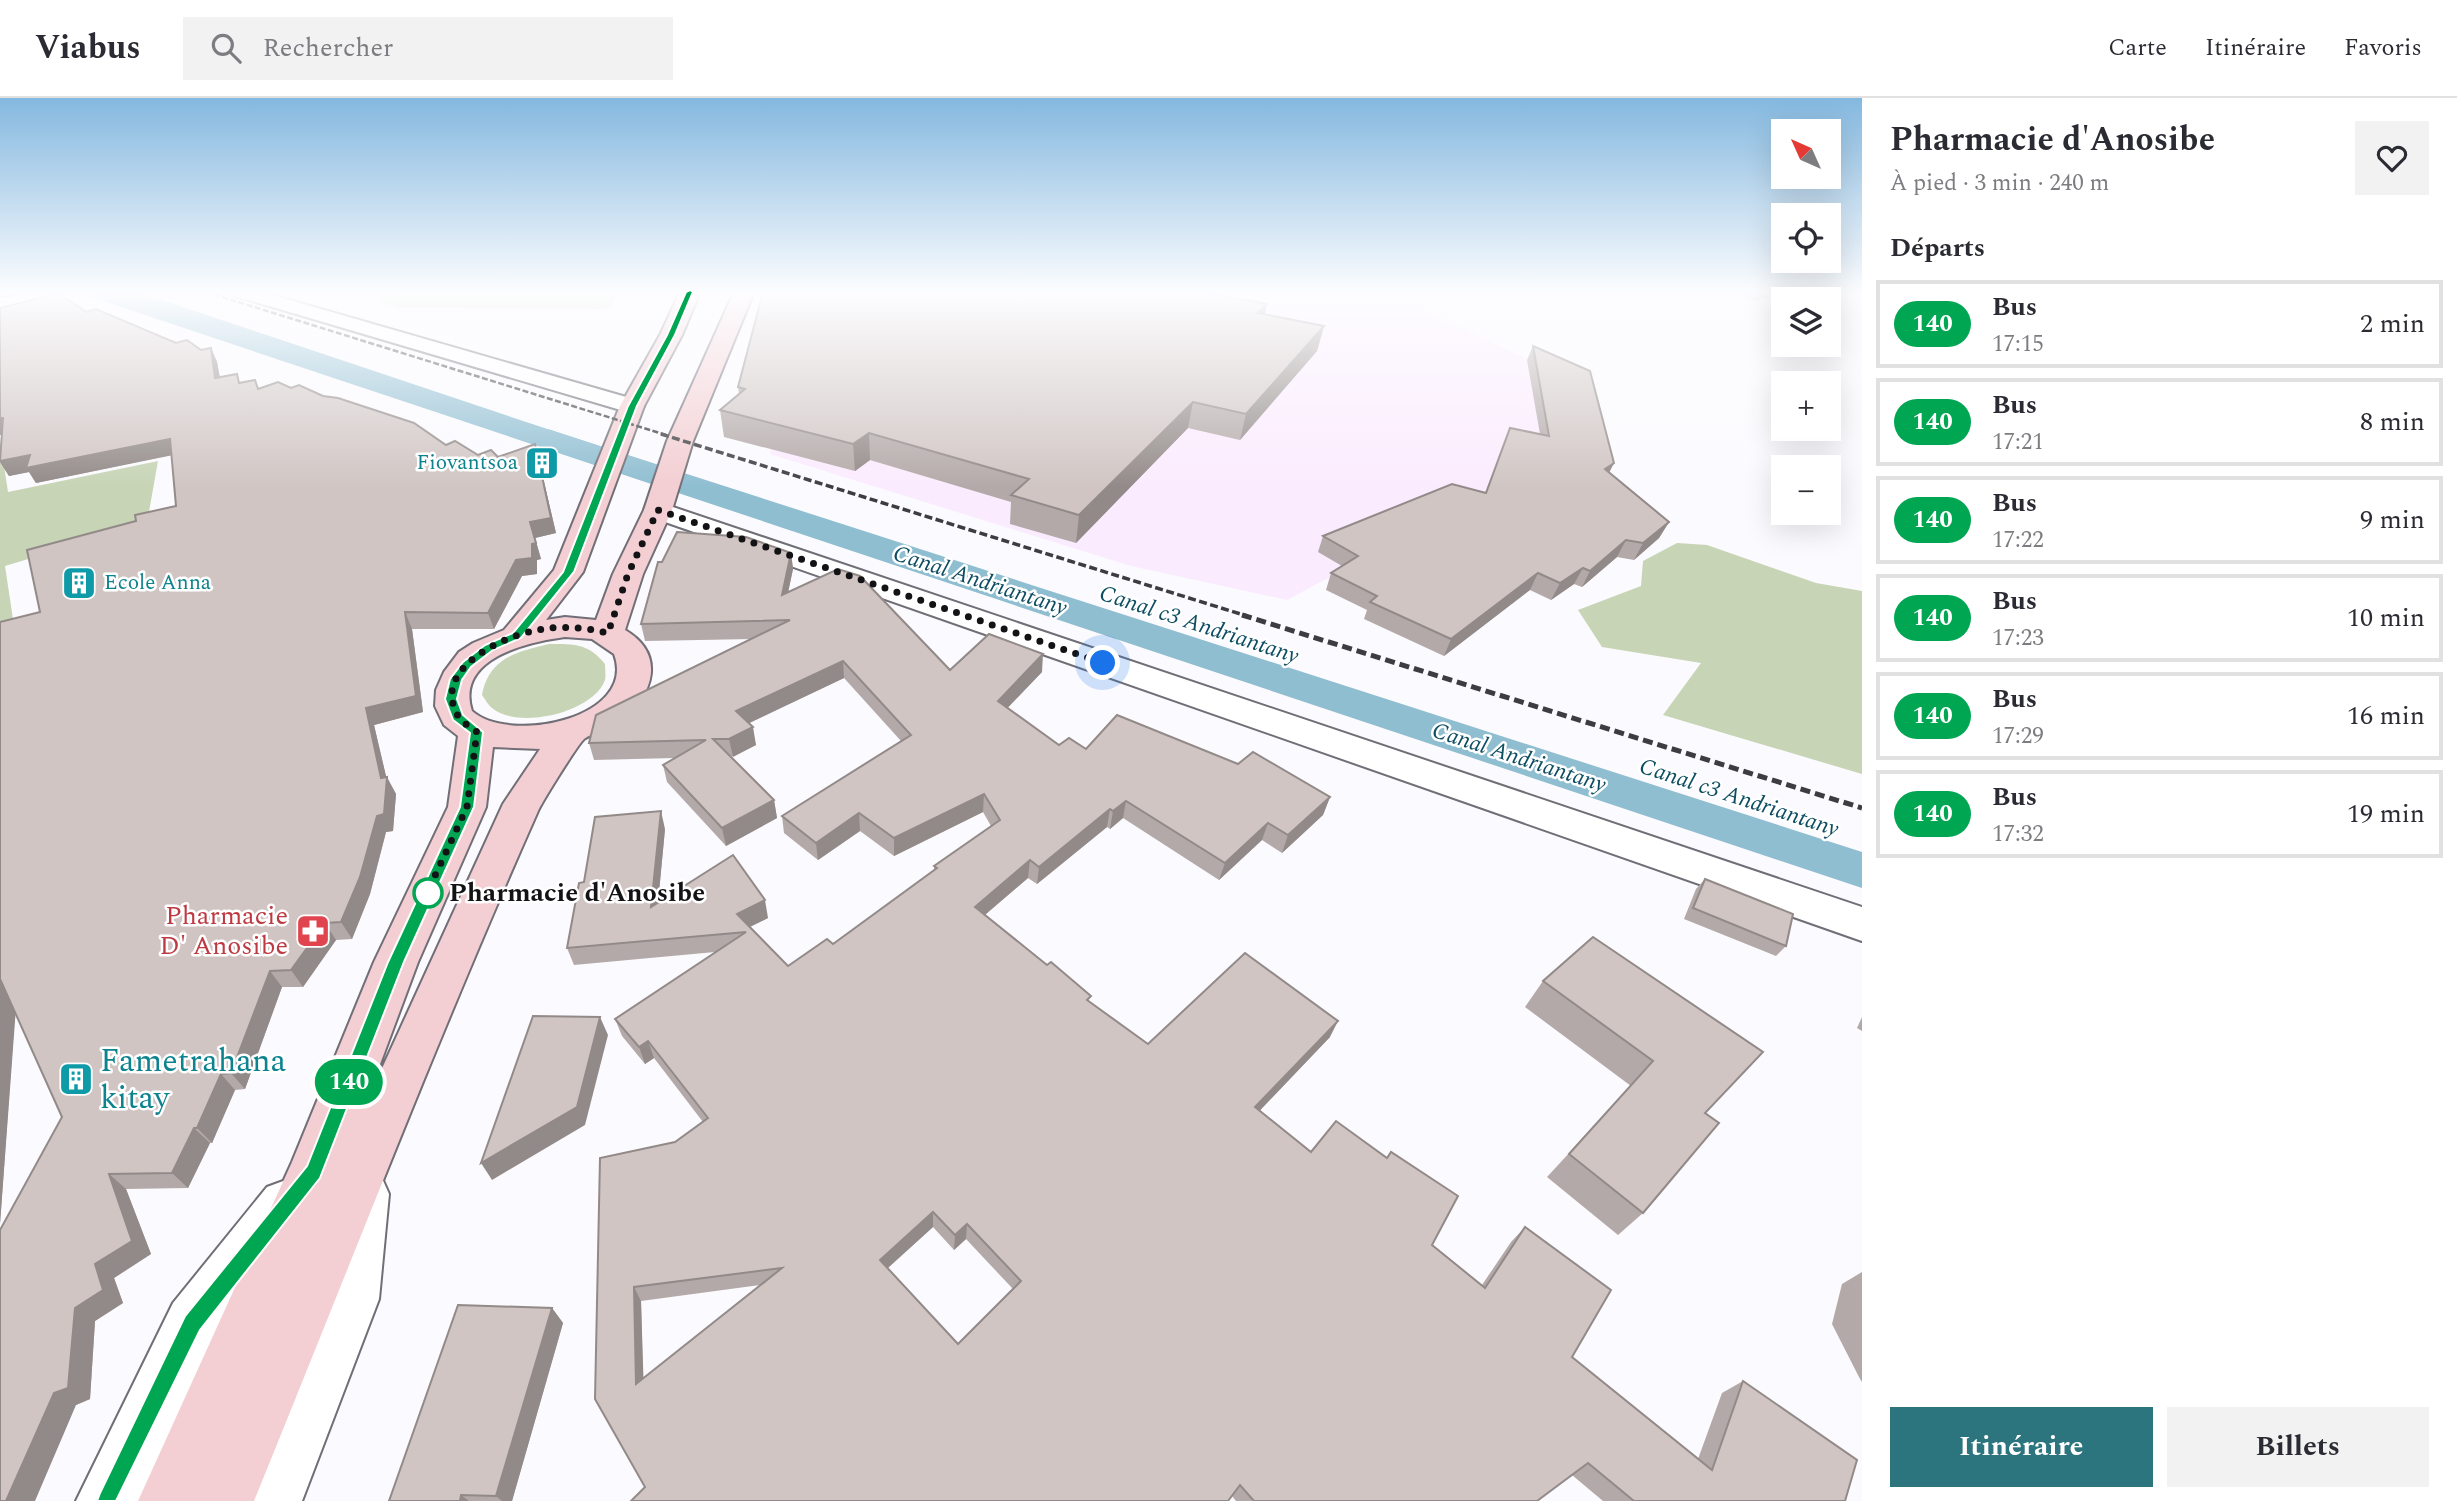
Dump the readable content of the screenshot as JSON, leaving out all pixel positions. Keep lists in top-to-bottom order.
{
  "water": ["Canal Andriantany", "Canal c3 Andriantany"],
  "places": {
    "building": ["Fiovantsoa", "Ecole Anna", "Fametrahana kitay"],
    "other": ["Pharmacie d'Anosibe"],
    "pharmacy": ["Pharmacie D' Anosibe"]
  },
  "lines": ["bus line 140"],
  "north": "top left",
  "page": {
    "header": "Viabus",
    "search": "Rechercher",
    "nav": ["Carte", "Itinéraire", "Favoris"],
    "on_map": "140",
    "heading": [
      ["Pharmacie d'Anosibe", "À pied · 3 min · 240 m"],
      "Départs"
    ],
    "map_buttons": ["+", "−"],
    "list": [
      {
        "mark": "140",
        "name": "Bus",
        "note": "17:15",
        "value": "2 min"
      },
      {
        "mark": "140",
        "name": "Bus",
        "note": "17:21",
        "value": "8 min"
      },
      {
        "mark": "140",
        "name": "Bus",
        "note": "17:22",
        "value": "9 min"
      },
      {
        "mark": "140",
        "name": "Bus",
        "note": "17:23",
        "value": "10 min"
      },
      {
        "mark": "140",
        "name": "Bus",
        "note": "17:29",
        "value": "16 min"
      },
      {
        "mark": "140",
        "name": "Bus",
        "note": "17:32",
        "value": "19 min"
      }
    ],
    "buttons": ["Itinéraire", "Billets"]
  }
}
